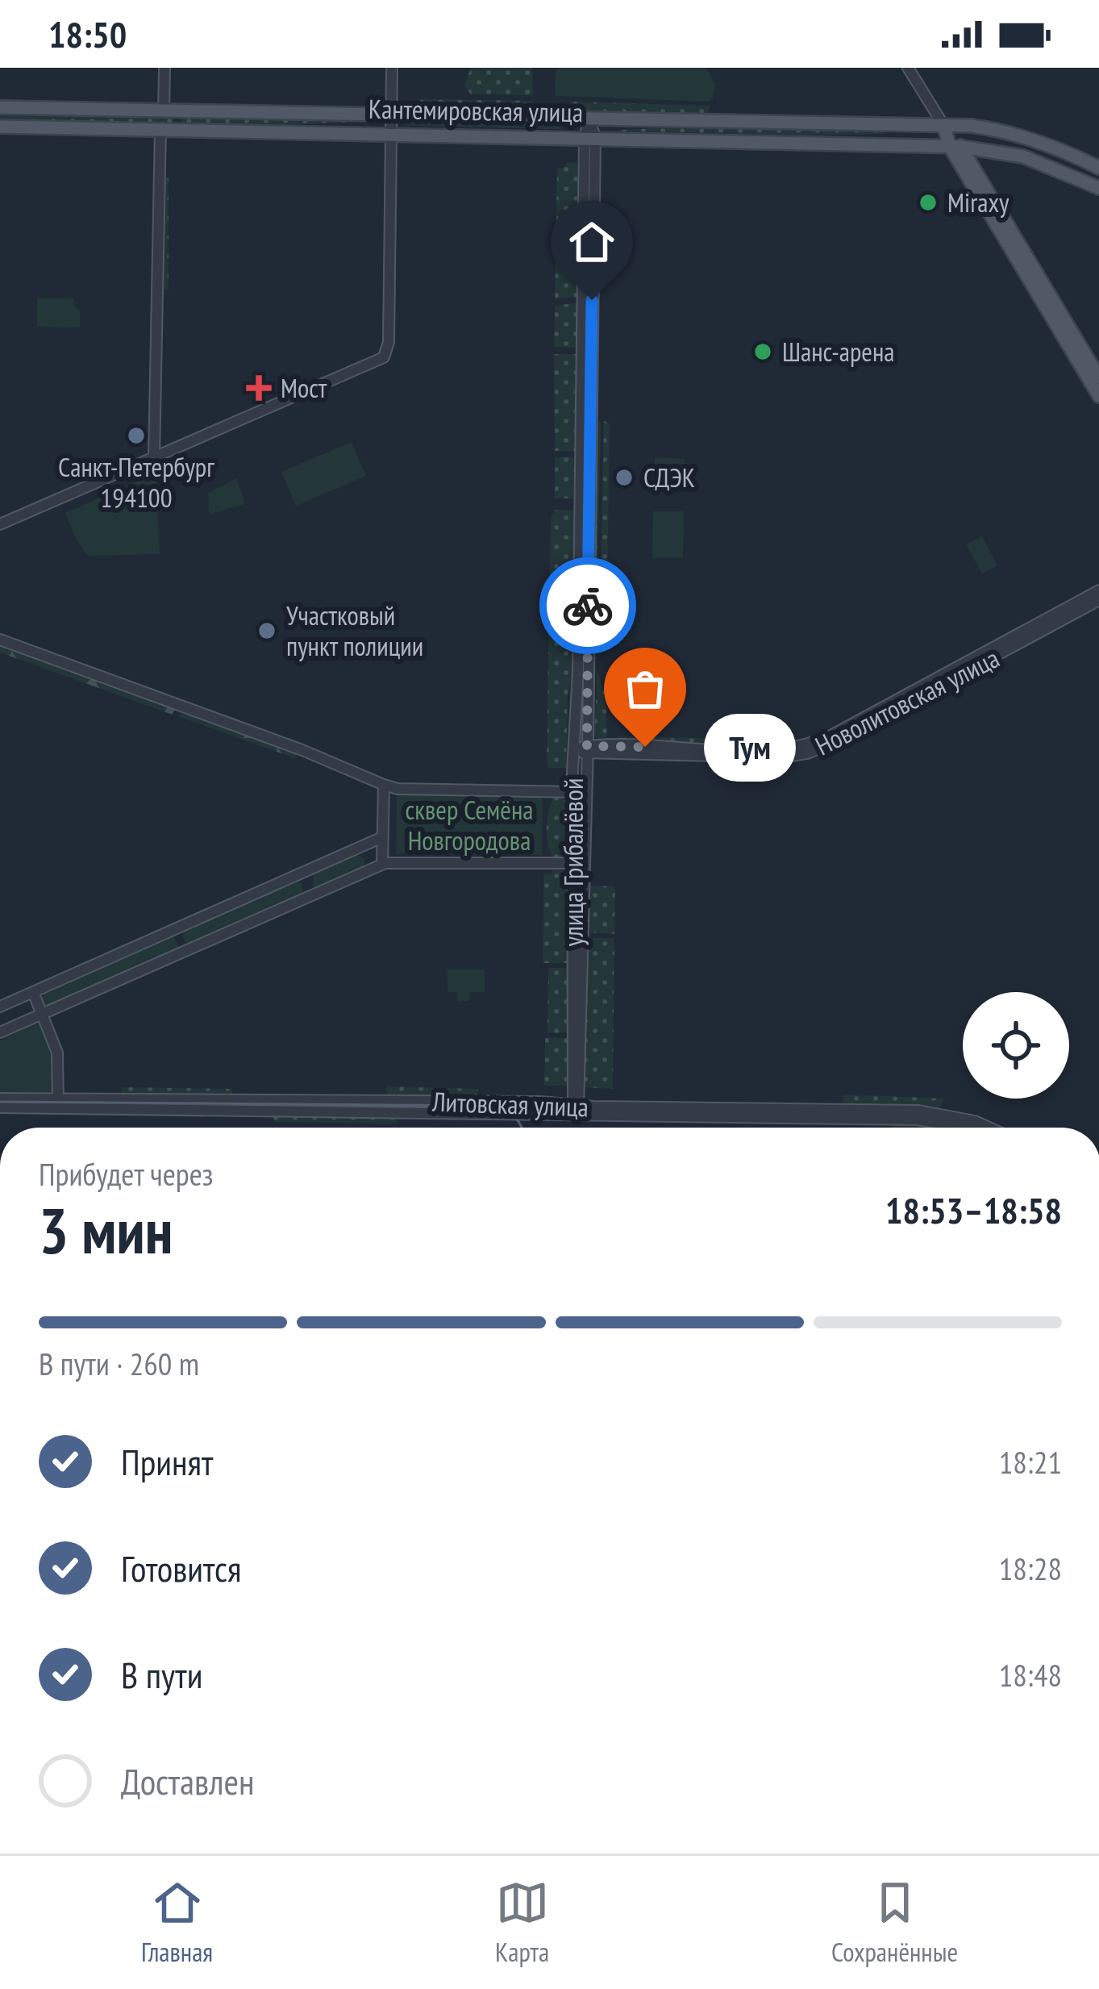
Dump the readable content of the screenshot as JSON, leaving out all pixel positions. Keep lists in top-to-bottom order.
{
  "streets": {
    "main road": ["Кантемировская улица"],
    "street": ["Новолитовская улица", "улица Грибалёвой", "Литовская улица"]
  },
  "crossings": [
    ["Кантемировская улица", "улица Грибалёвой"],
    ["Новолитовская улица", "улица Грибалёвой"],
    ["улица Грибалёвой", "Литовская улица"]
  ],
  "parks": ["сквер Семёна Новгородова"],
  "places": {
    "other": [
      "Miraxy",
      "Шанс-арена",
      "Санкт-Петербург 194100",
      "СДЭК",
      "Участковый пункт полиции",
      "Тум"
    ],
    "health": ["Мост"]
  },
  "page": {
    "status": "18:50",
    "bubble": "Тум",
    "heading": ["3 мин", "Прибудет через", "18:53–18:58"],
    "bar": "В пути · 260 m",
    "list": [
      ["Принят", "18:21"],
      ["Готовится", "18:28"],
      ["В пути", "18:48"],
      "Доставлен"
    ],
    "tabs": ["Главная", "Карта", "Сохранённые"]
  }
}
